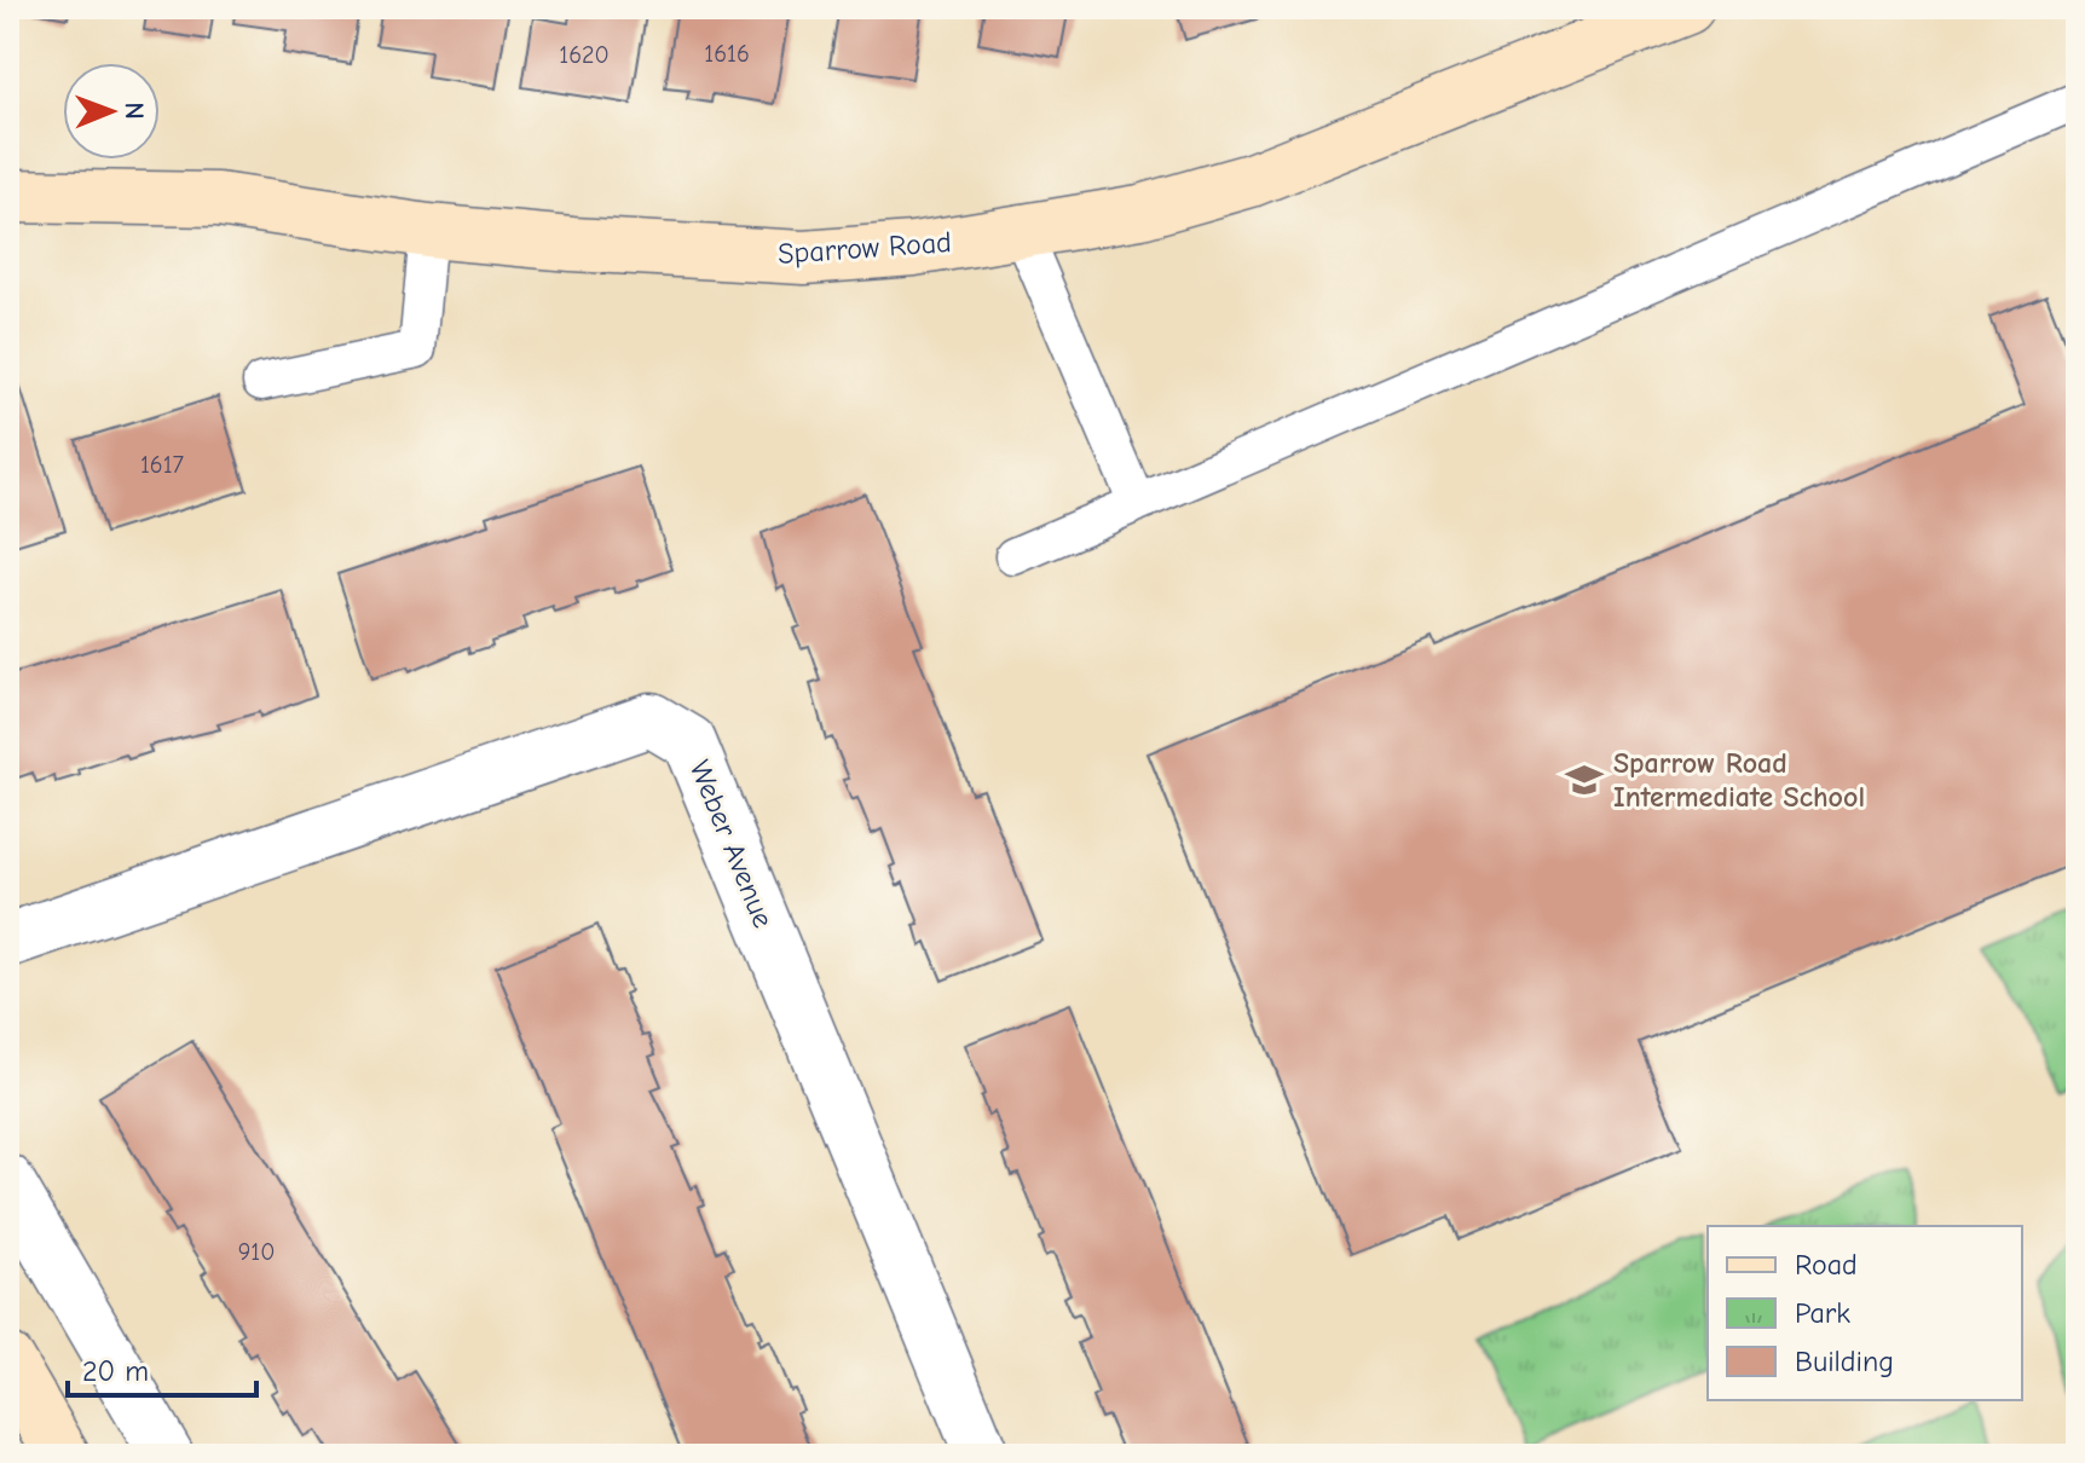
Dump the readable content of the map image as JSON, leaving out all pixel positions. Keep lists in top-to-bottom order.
{
  "streets": {
    "street": ["Sparrow Road", "Weber Avenue"]
  },
  "places": {
    "school or university": ["Sparrow Road Intermediate School"]
  },
  "house_numbers": [
    "1616",
    "1620",
    "1617",
    "910"
  ],
  "legend": ["Road", "Park", "Building"],
  "scale_bar": "20 m",
  "north": "right"
}
